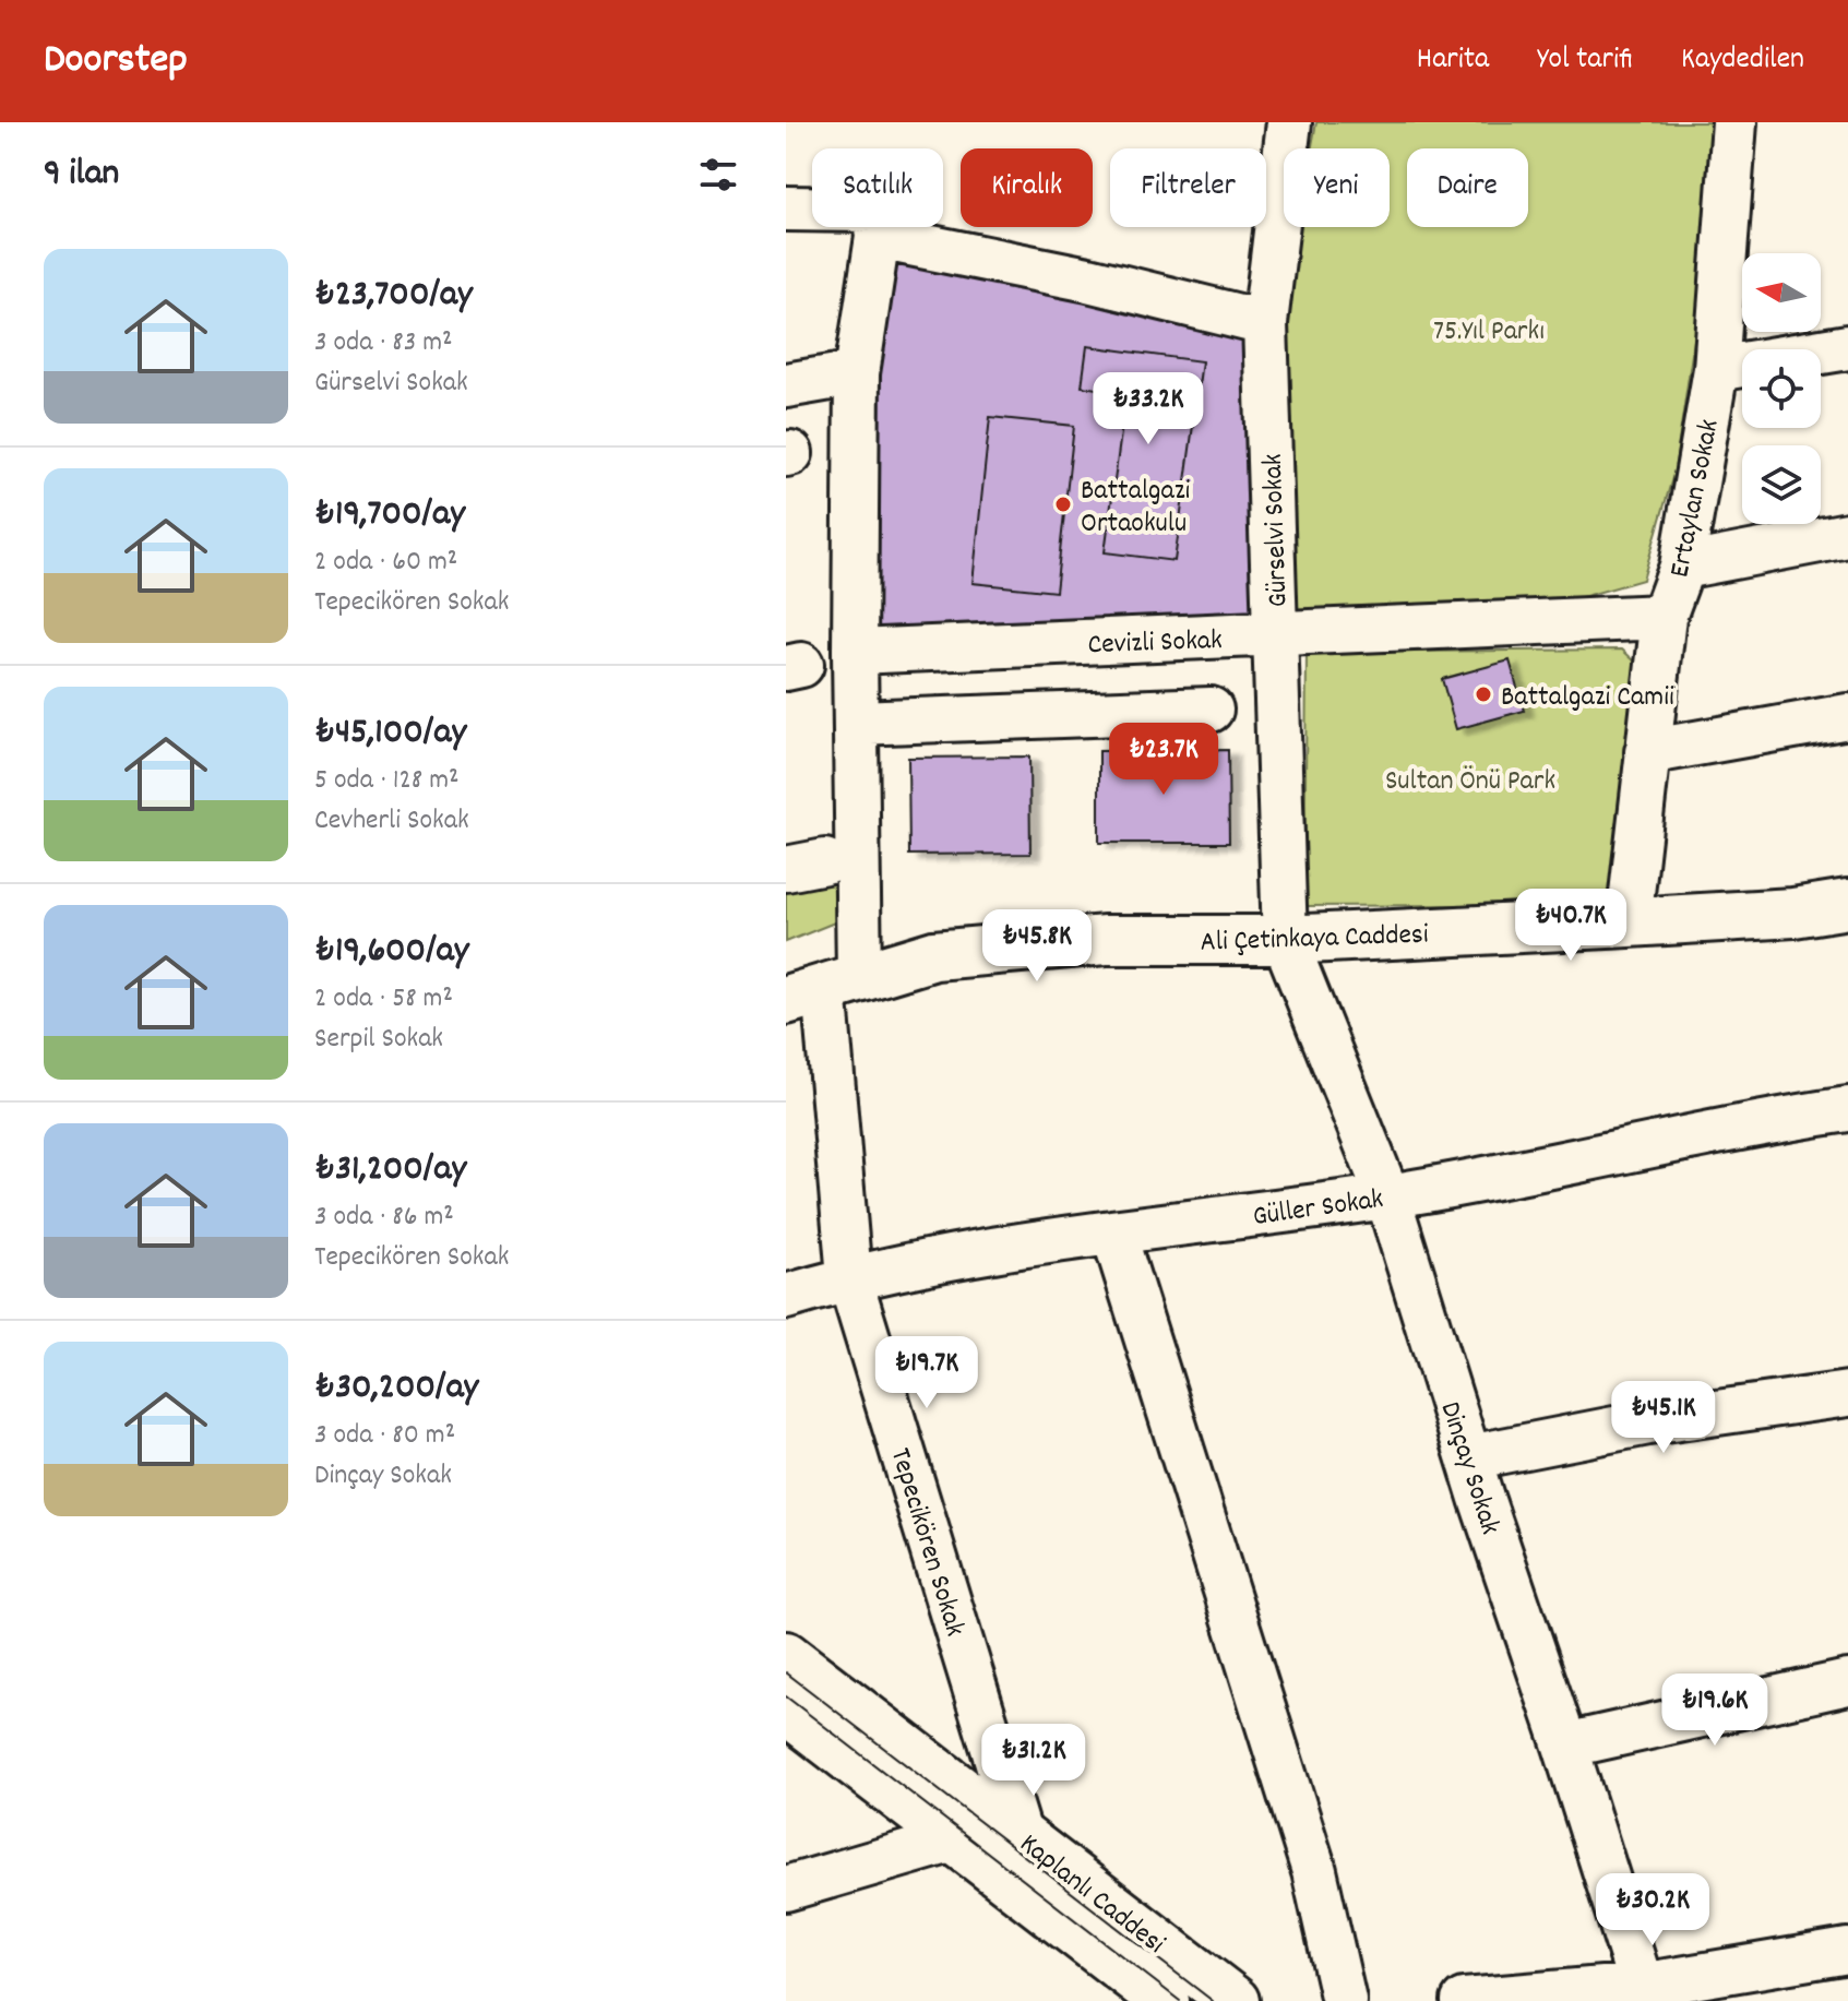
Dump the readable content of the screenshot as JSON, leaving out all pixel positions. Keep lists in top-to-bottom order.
{
  "streets": {
    "main road": ["Ali Çetinkaya Caddesi", "Kaplanlı Caddesi"],
    "street": [
      "Ertaylan Sokak",
      "Gürselvi Sokak",
      "Cevizli Sokak",
      "Güller Sokak",
      "Dinçay Sokak",
      "Tepecikören Sokak"
    ]
  },
  "crossings": [
    ["Ertaylan Sokak", "Cevizli Sokak"],
    ["Ertaylan Sokak", "Ali Çetinkaya Caddesi"],
    ["Gürselvi Sokak", "Cevizli Sokak"],
    ["Gürselvi Sokak", "Ali Çetinkaya Caddesi"],
    ["Gürselvi Sokak", "Dinçay Sokak"],
    ["Cevizli Sokak", "Tepecikören Sokak"],
    ["Ali Çetinkaya Caddesi", "Dinçay Sokak"],
    ["Ali Çetinkaya Caddesi", "Tepecikören Sokak"],
    ["Güller Sokak", "Dinçay Sokak"],
    ["Güller Sokak", "Tepecikören Sokak"],
    ["Tepecikören Sokak", "Kaplanlı Caddesi"]
  ],
  "parks": ["75.Yıl Parkı", "Sultan Önü Park"],
  "places": ["Battalgazi Ortaokulu", "Battalgazi Camii"],
  "north": "left",
  "page": {
    "header": "Doorstep",
    "nav": ["Harita", "Yol tarifi", "Kaydedilen"],
    "heading": "9 ilan",
    "chip": [
      "Satılık",
      "Kiralık",
      "Filtreler",
      "Yeni",
      "Daire"
    ],
    "list": [
      {
        "name": "₺23,700/ay",
        "note": "3 oda · 83 m² · Gürselvi Sokak"
      },
      {
        "name": "₺19,700/ay",
        "note": "2 oda · 60 m² · Tepecikören Sokak"
      },
      {
        "name": "₺45,100/ay",
        "note": "5 oda · 128 m² · Cevherli Sokak"
      },
      {
        "name": "₺19,600/ay",
        "note": "2 oda · 58 m² · Serpil Sokak"
      },
      {
        "name": "₺31,200/ay",
        "note": "3 oda · 86 m² · Tepecikören Sokak"
      },
      {
        "name": "₺30,200/ay",
        "note": "3 oda · 80 m² · Dinçay Sokak"
      }
    ],
    "price": [
      "₺33.2K",
      "₺23.7K",
      "₺40.7K",
      "₺45.8K",
      "₺19.7K",
      "₺45.1K",
      "₺19.6K",
      "₺31.2K",
      "₺30.2K"
    ]
  }
}
